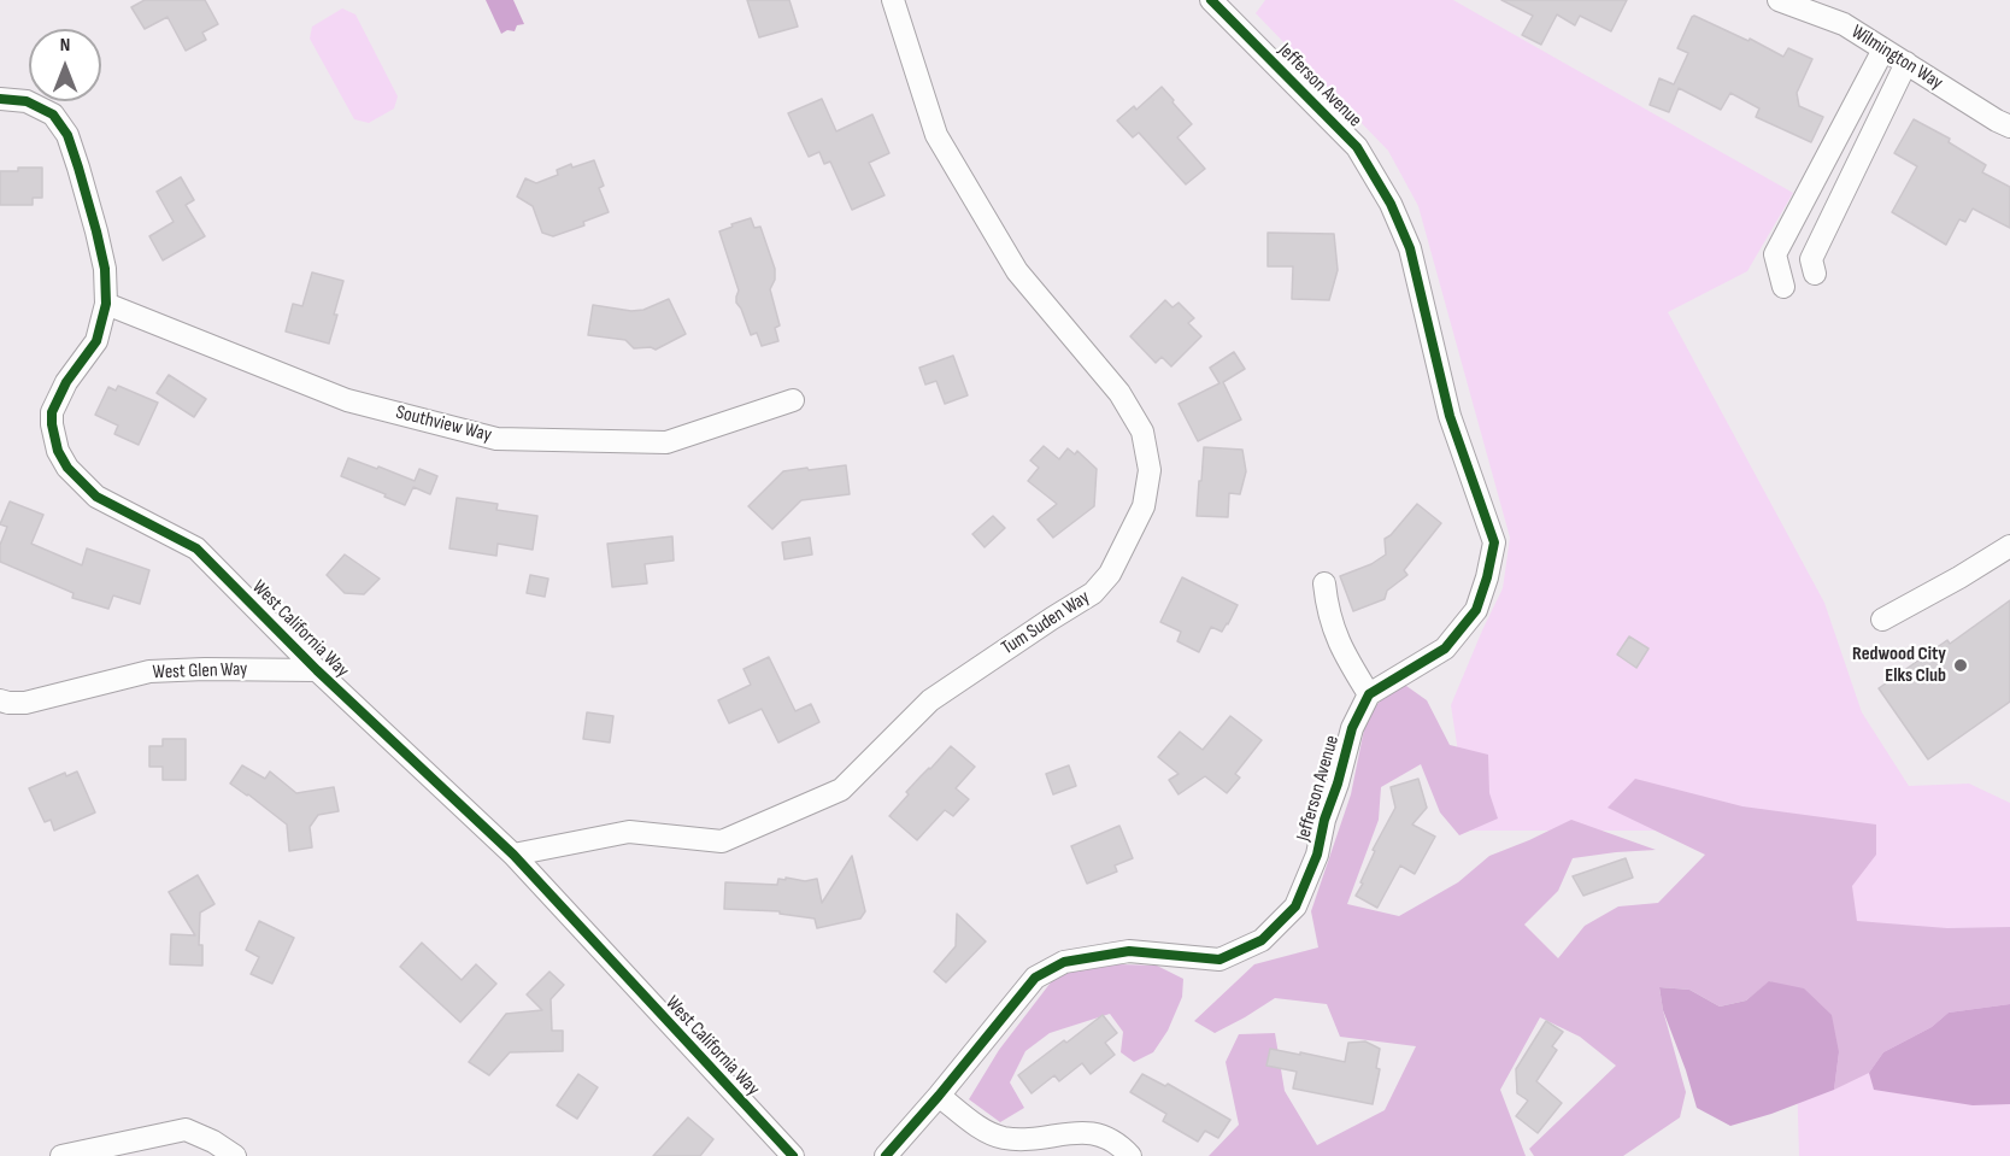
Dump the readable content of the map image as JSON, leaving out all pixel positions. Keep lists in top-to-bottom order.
{
  "streets": {
    "street": [
      "Wilmington Way",
      "Jefferson Avenue",
      "Southview Way",
      "Tum Suden Way",
      "West California Way",
      "West Glen Way"
    ]
  },
  "crossings": [
    ["Southview Way", "West California Way"],
    ["Tum Suden Way", "West California Way"],
    ["West California Way", "West Glen Way"]
  ],
  "places": ["Redwood City Elks Club"],
  "north": "top"
}
